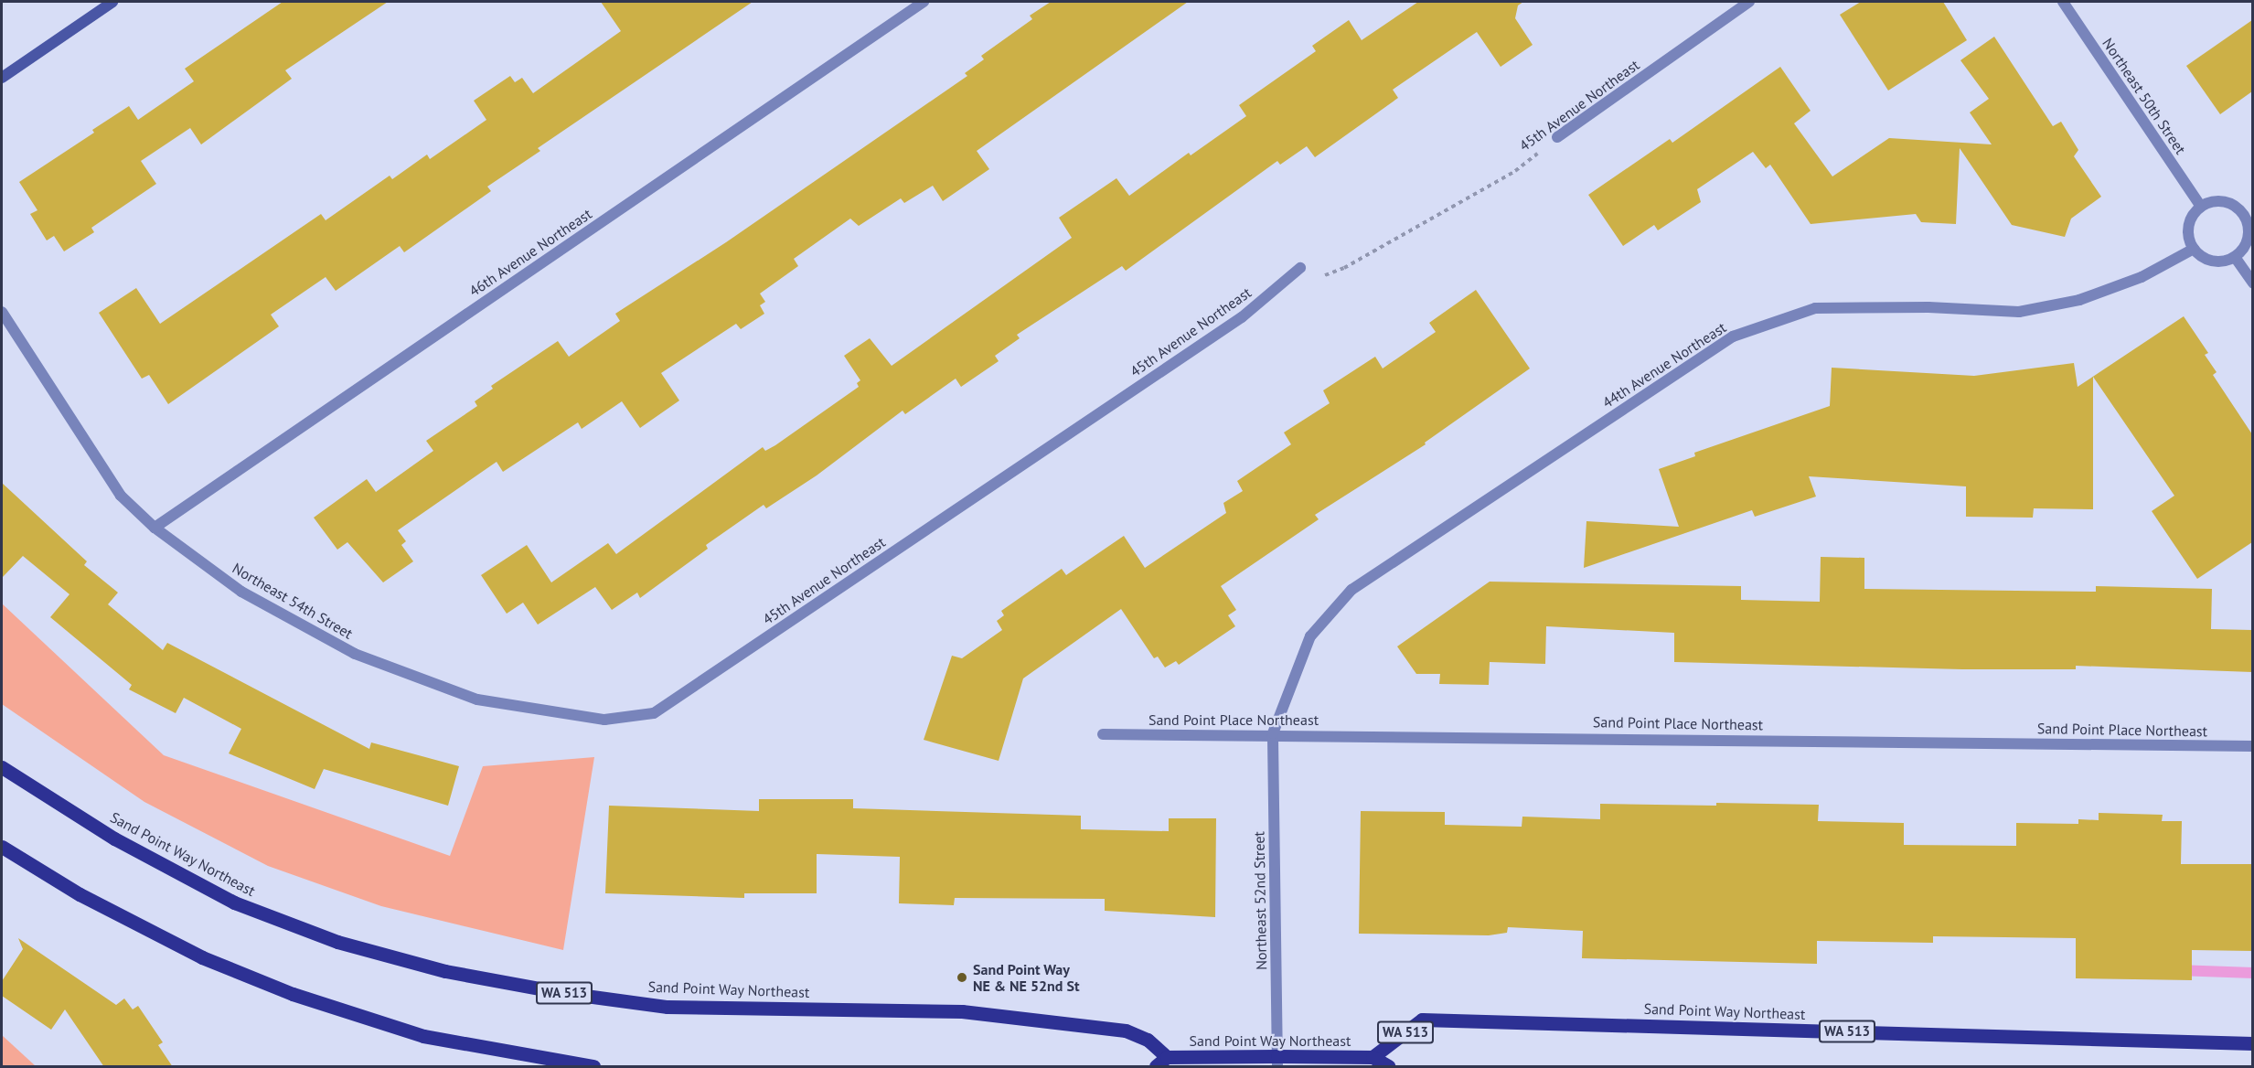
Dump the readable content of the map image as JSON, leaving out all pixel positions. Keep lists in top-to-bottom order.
{
  "streets": {
    "main road": ["Sand Point Way Northeast", "WA 513"],
    "street": [
      "Northeast 50th Street",
      "45th Avenue Northeast",
      "46th Avenue Northeast",
      "44th Avenue Northeast",
      "Northeast 54th Street",
      "Sand Point Place Northeast",
      "Northeast 52nd Street"
    ]
  },
  "crossings": [
    ["Northeast 50th Street", "44th Avenue Northeast"],
    ["45th Avenue Northeast", "Northeast 54th Street"],
    ["46th Avenue Northeast", "Northeast 54th Street"],
    ["44th Avenue Northeast", "Sand Point Place Northeast"],
    ["44th Avenue Northeast", "Northeast 52nd Street"],
    ["Sand Point Place Northeast", "Northeast 52nd Street"],
    ["Sand Point Way Northeast", "Northeast 52nd Street"]
  ],
  "places": ["Sand Point Way NE & NE 52nd St"]
}
